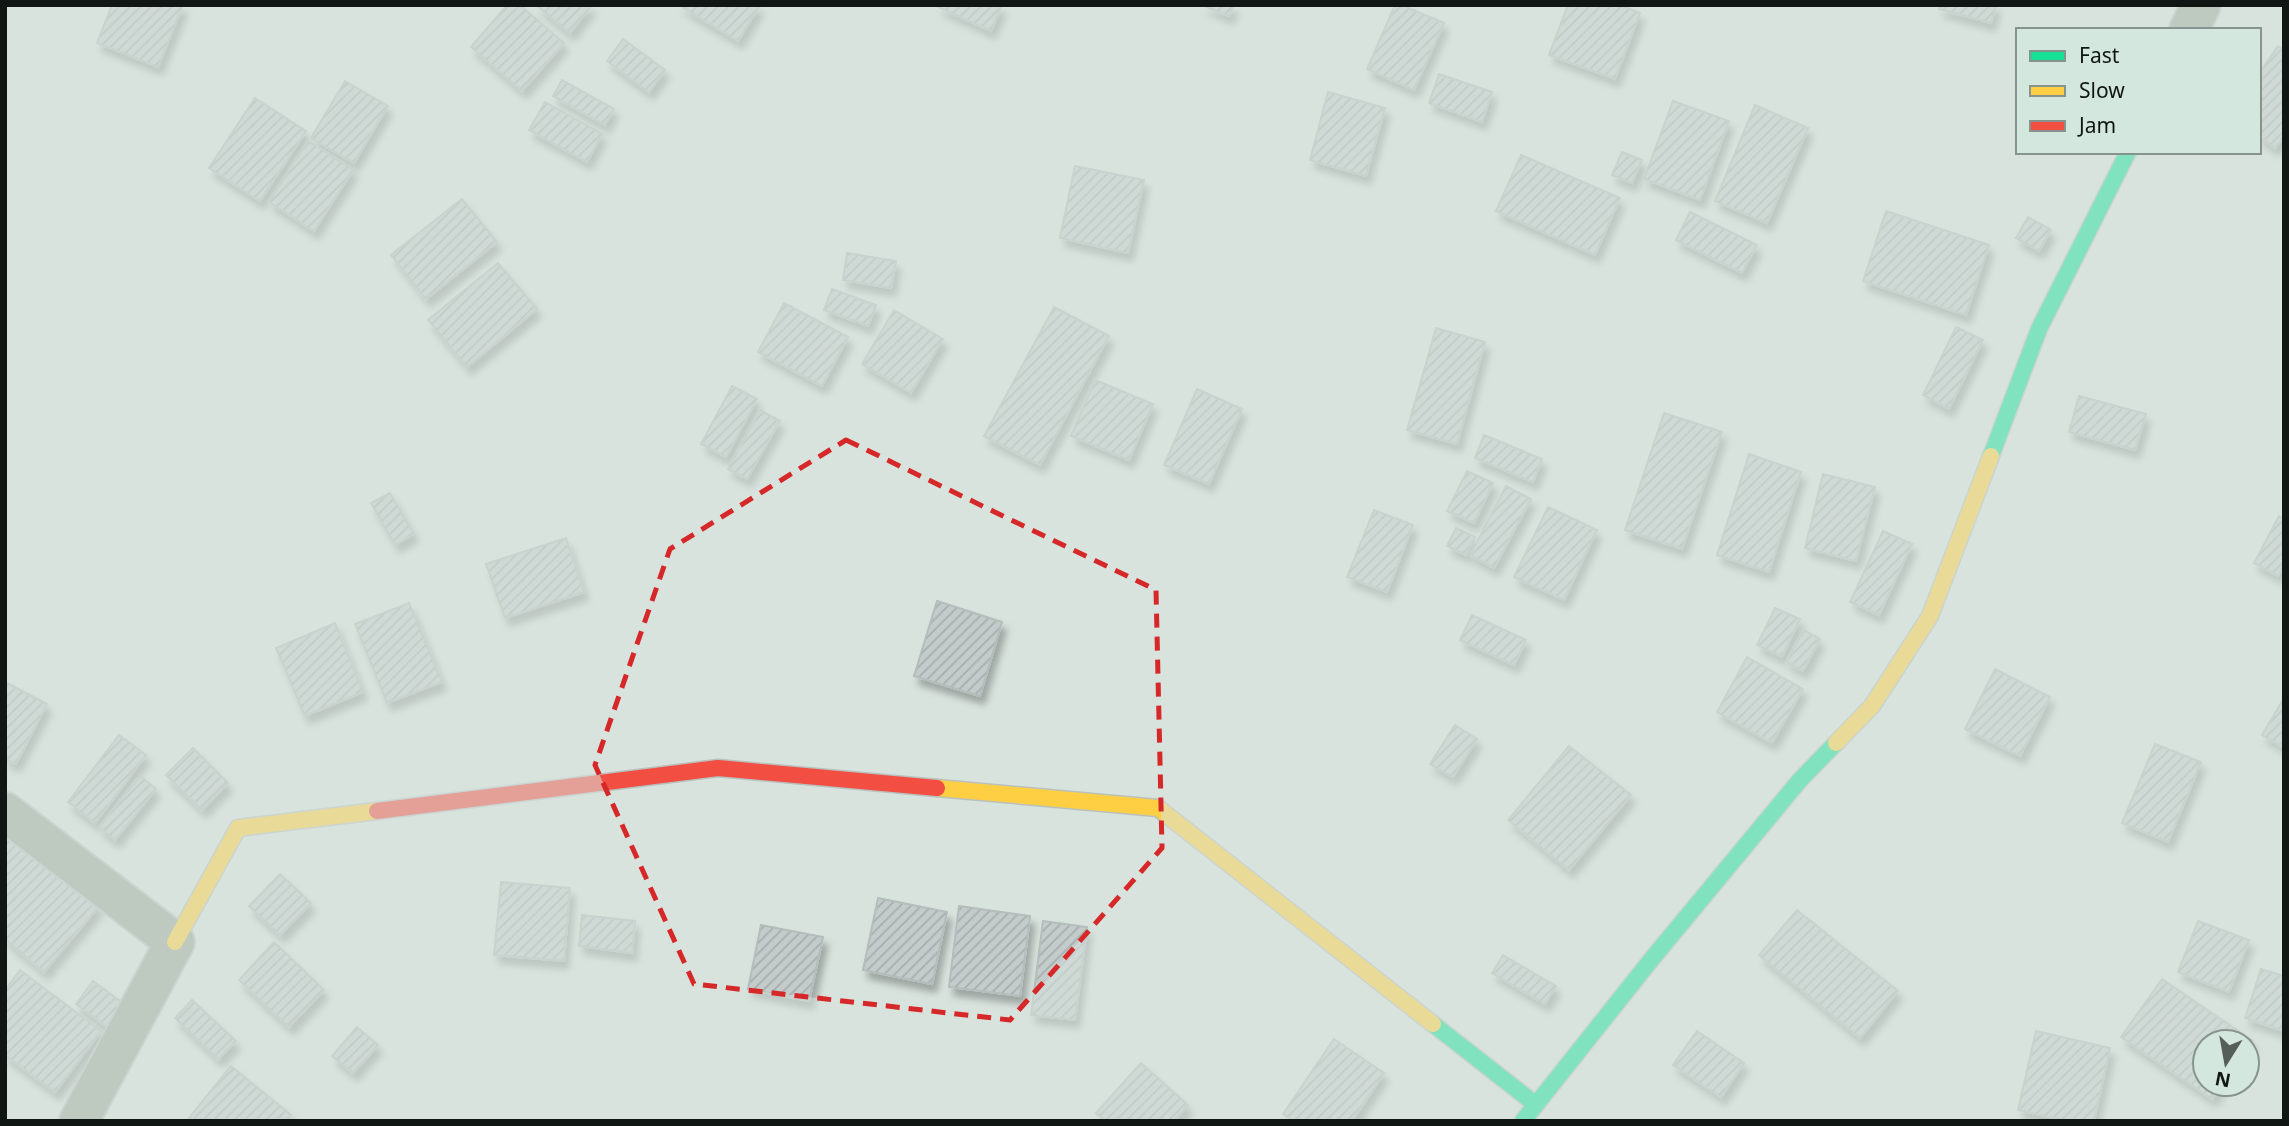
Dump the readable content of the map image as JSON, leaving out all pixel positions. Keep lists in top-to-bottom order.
{
  "legend": ["Fast", "Slow", "Jam"],
  "north": "bottom"
}
